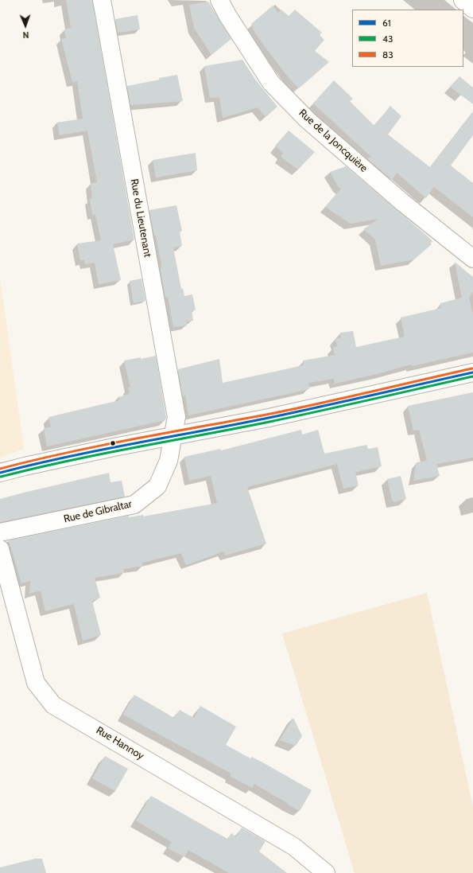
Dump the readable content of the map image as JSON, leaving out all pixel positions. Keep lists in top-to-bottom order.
{
  "streets": {
    "street": [
      "Rue de la Joncquière",
      "Rue du Lieutenant",
      "Rue de Gibraltar",
      "Rue Hannoy"
    ]
  },
  "crossings": [
    ["Rue du Lieutenant", "Rue de Gibraltar"]
  ],
  "lines": ["transit line 83", "transit line 61", "transit line 43"],
  "legend": ["61", "43", "83"],
  "north": "bottom"
}
